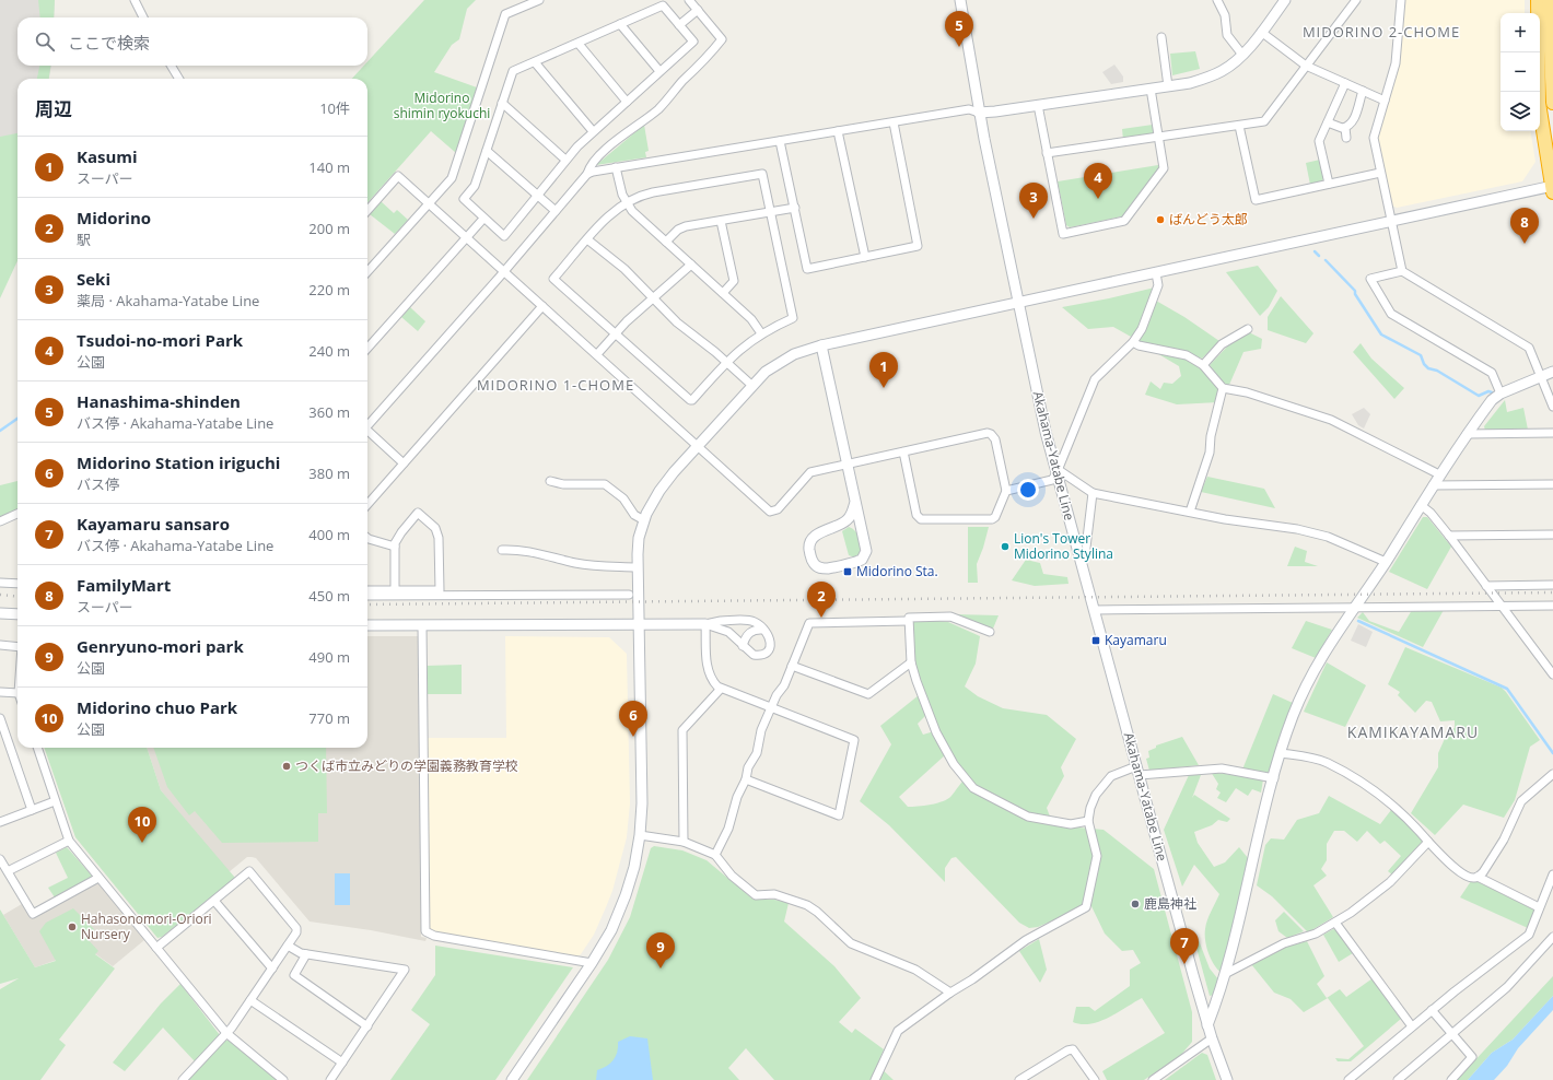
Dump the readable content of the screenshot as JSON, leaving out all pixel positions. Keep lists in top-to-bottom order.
{
  "streets": {
    "street": ["Akahama-Yatabe Line"]
  },
  "districts": ["MIDORINO 2-CHOME", "MIDORINO 1-CHOME", "KAMIKAYAMARU"],
  "parks": ["Midorino shimin ryokuchi"],
  "places": {
    "other": [
      "ばんどう太郎",
      "Lion's Tower Midorino Stylina",
      "つくば市立みどりの学園義務教育学校",
      "鹿島神社",
      "Hahasonomori-Oriori Nursery"
    ],
    "transit": ["Midorino Sta.", "Kayamaru"]
  },
  "page": {
    "pins": [
      "5",
      "4",
      "3",
      "8",
      "1",
      "2",
      "6",
      "10",
      "7",
      "9"
    ],
    "map_buttons": ["+", "−"],
    "search": "ここで検索",
    "heading": ["周辺", "10件"],
    "list": [
      {
        "mark": "1",
        "name": "Kasumi",
        "note": "スーパー",
        "value": "140 m"
      },
      {
        "mark": "2",
        "name": "Midorino",
        "note": "駅",
        "value": "200 m"
      },
      {
        "mark": "3",
        "name": "Seki",
        "note": "薬局 · Akahama-Yatabe Line",
        "value": "220 m"
      },
      {
        "mark": "4",
        "name": "Tsudoi-no-mori Park",
        "note": "公園",
        "value": "240 m"
      },
      {
        "mark": "5",
        "name": "Hanashima-shinden",
        "note": "バス停 · Akahama-Yatabe Line",
        "value": "360 m"
      },
      {
        "mark": "6",
        "name": "Midorino Station iriguchi",
        "note": "バス停",
        "value": "380 m"
      },
      {
        "mark": "7",
        "name": "Kayamaru sansaro",
        "note": "バス停 · Akahama-Yatabe Line",
        "value": "400 m"
      },
      {
        "mark": "8",
        "name": "FamilyMart",
        "note": "スーパー",
        "value": "450 m"
      },
      {
        "mark": "9",
        "name": "Genryuno-mori park",
        "note": "公園",
        "value": "490 m"
      },
      {
        "mark": "10",
        "name": "Midorino chuo Park",
        "note": "公園",
        "value": "770 m"
      }
    ]
  }
}
